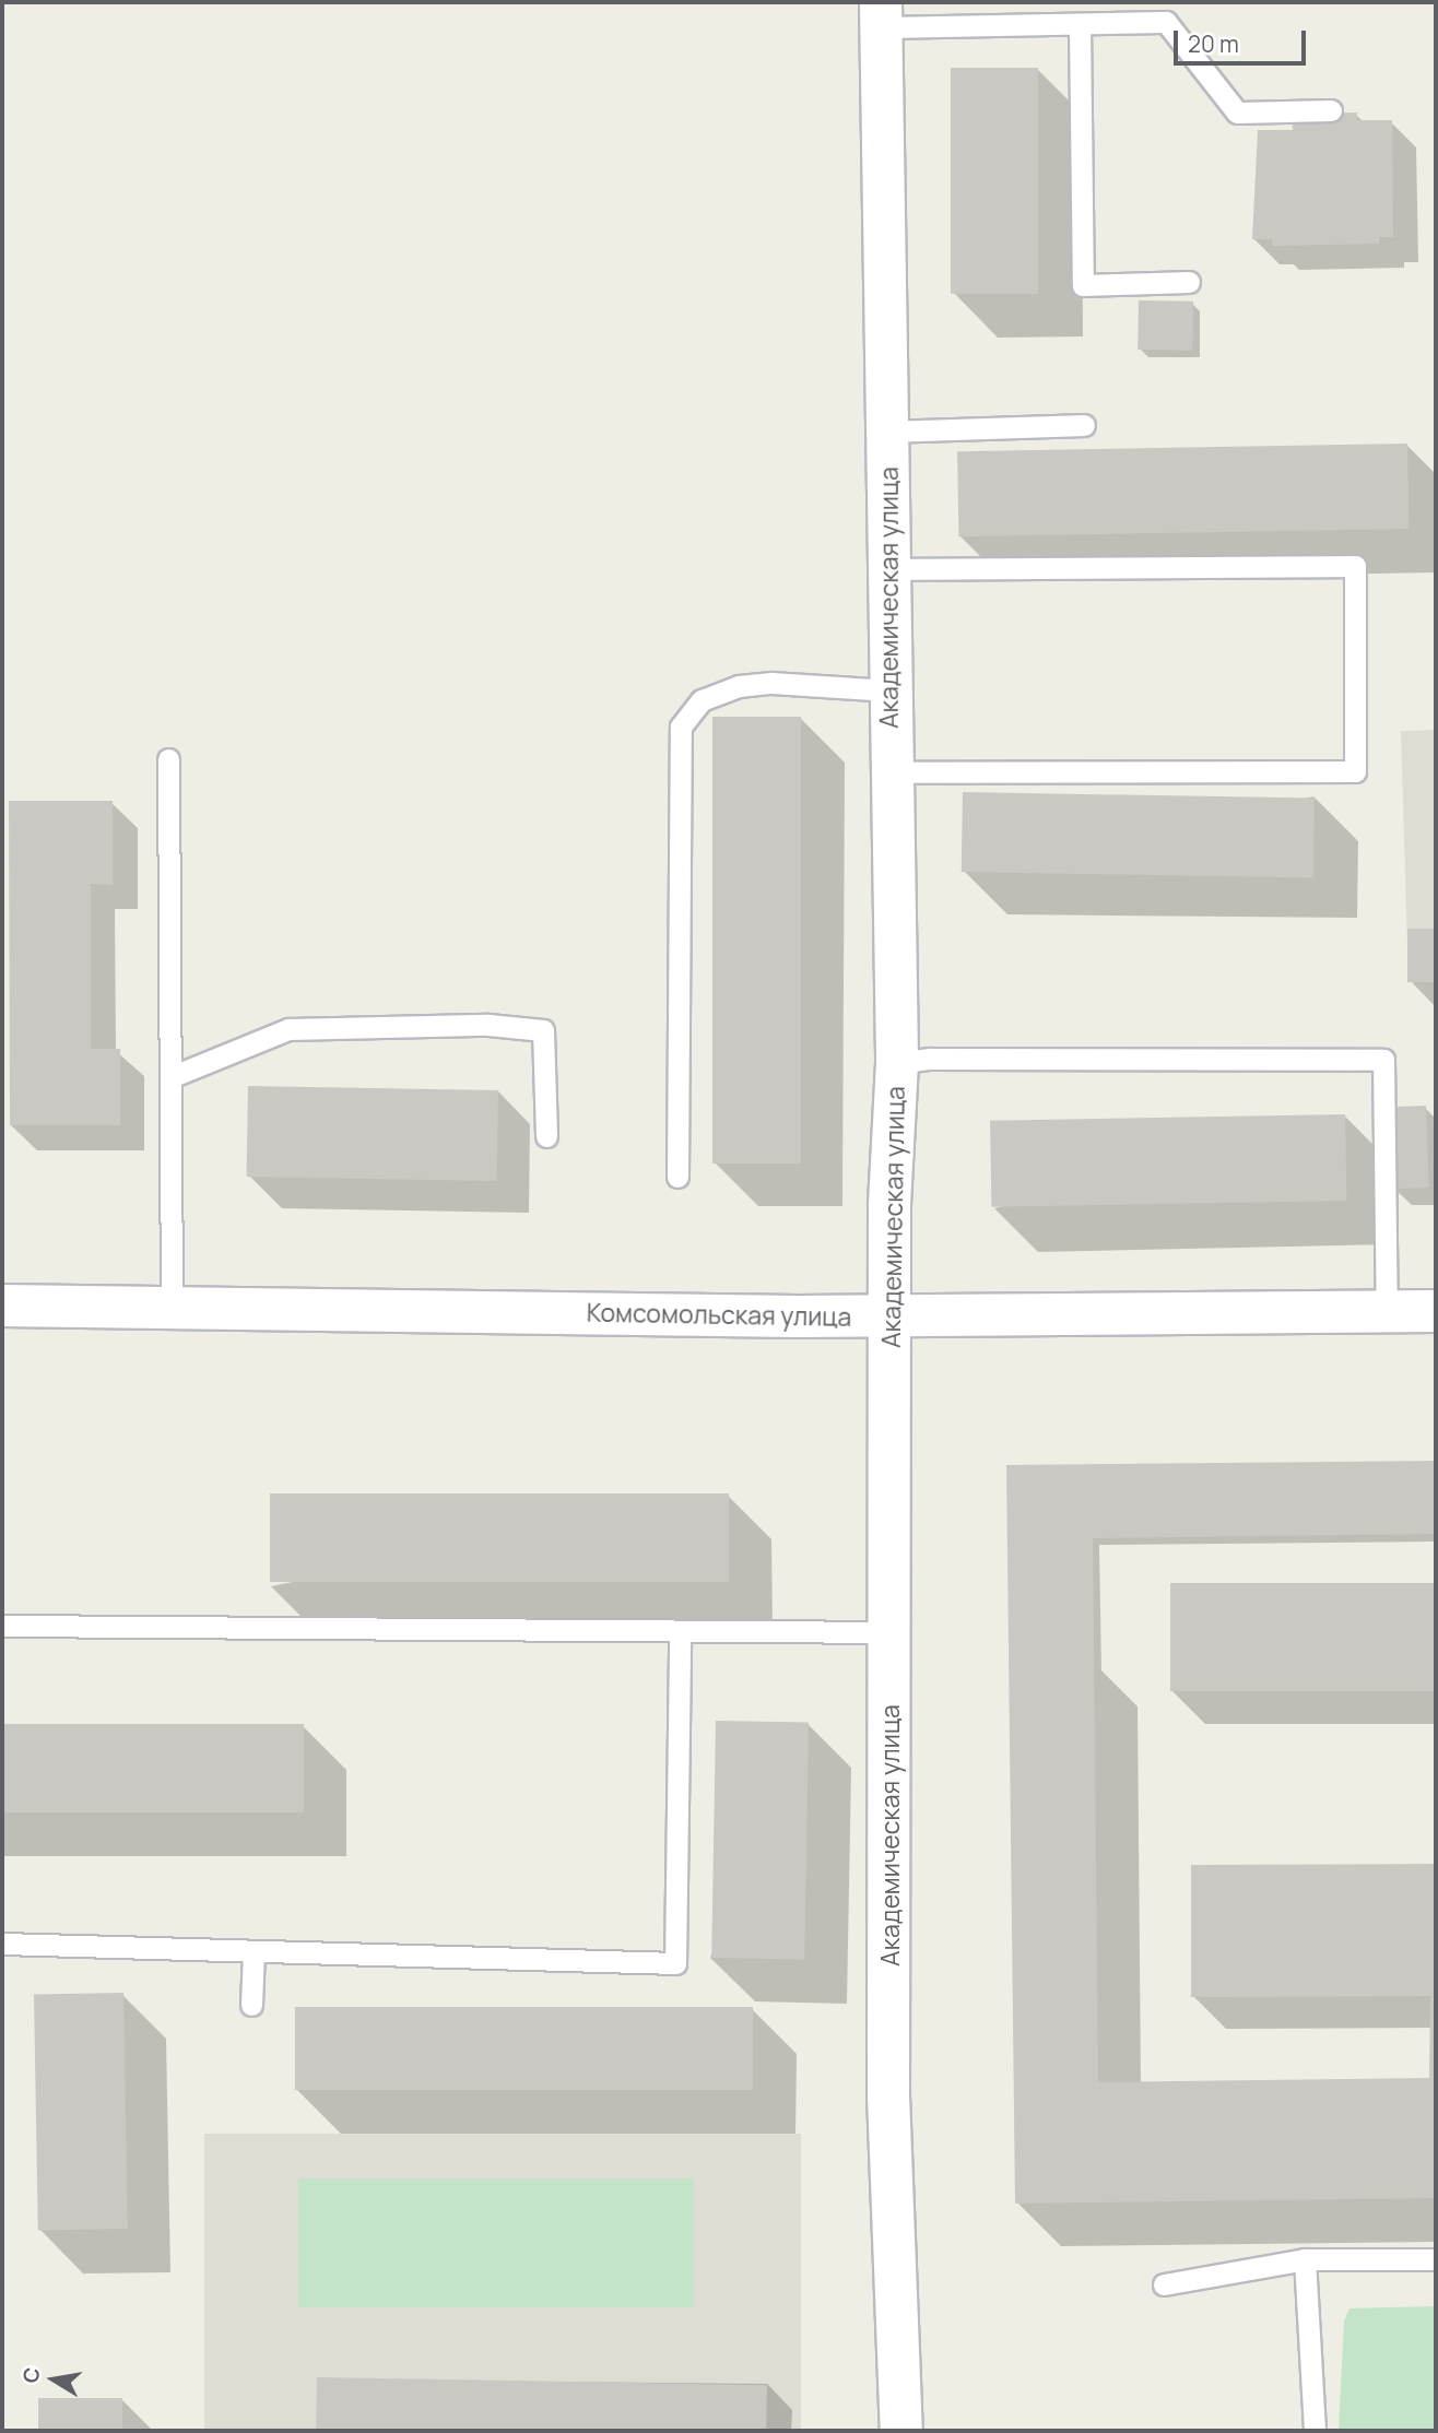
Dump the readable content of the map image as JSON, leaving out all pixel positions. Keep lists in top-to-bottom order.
{
  "streets": {
    "street": ["Академическая улица", "Комсомольская улица"]
  },
  "crossings": [
    ["Академическая улица", "Комсомольская улица"]
  ],
  "scale_bar": "20 m",
  "north": "left"
}
